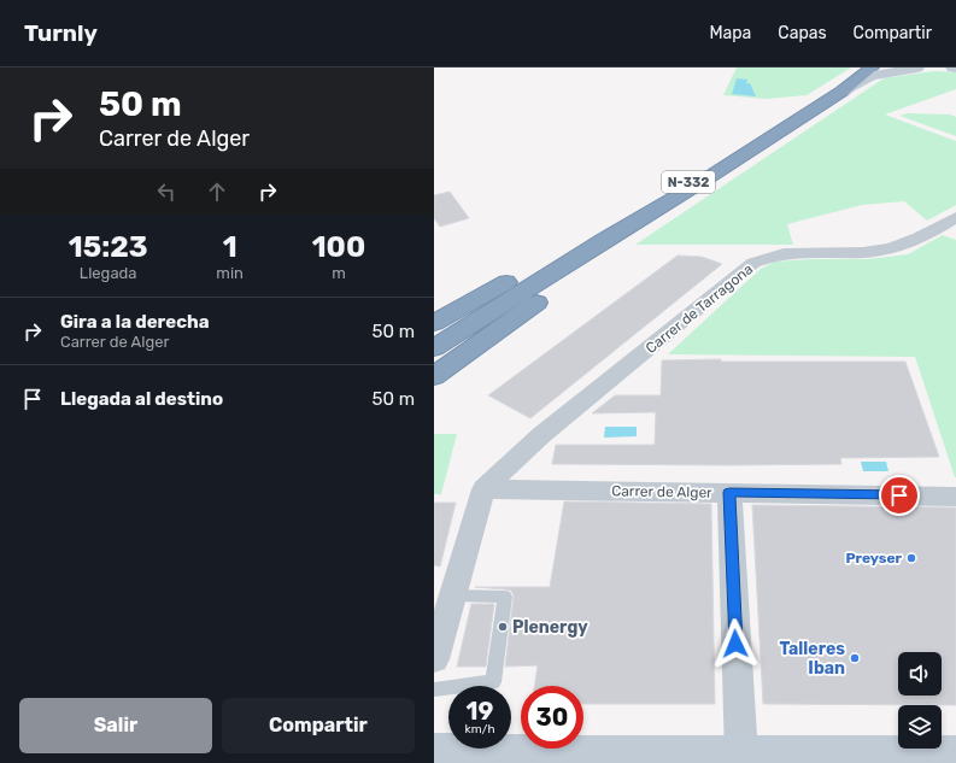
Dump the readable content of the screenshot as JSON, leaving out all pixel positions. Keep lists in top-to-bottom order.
{
  "streets": {
    "highway": ["N-332"],
    "street": ["Carrer de Tarragona", "Carrer de Alger"]
  },
  "crossings": [
    ["Carrer de Tarragona", "Carrer de Alger"]
  ],
  "places": ["Preyser", "Plenergy", "Talleres Iban"],
  "page": {
    "header": "Turnly",
    "nav": ["Mapa", "Capas", "Compartir"],
    "turn": ["50 m", "Carrer de Alger"],
    "eta": [
      "15:23",
      "Llegada",
      "1",
      "min",
      "100",
      "m"
    ],
    "list": [
      {
        "name": "Gira a la derecha",
        "note": "Carrer de Alger",
        "value": "50 m"
      },
      {
        "name": "Llegada al destino",
        "value": "50 m"
      }
    ],
    "speed": "19 km/h",
    "limit": "30",
    "buttons": ["Salir", "Compartir"]
  }
}
